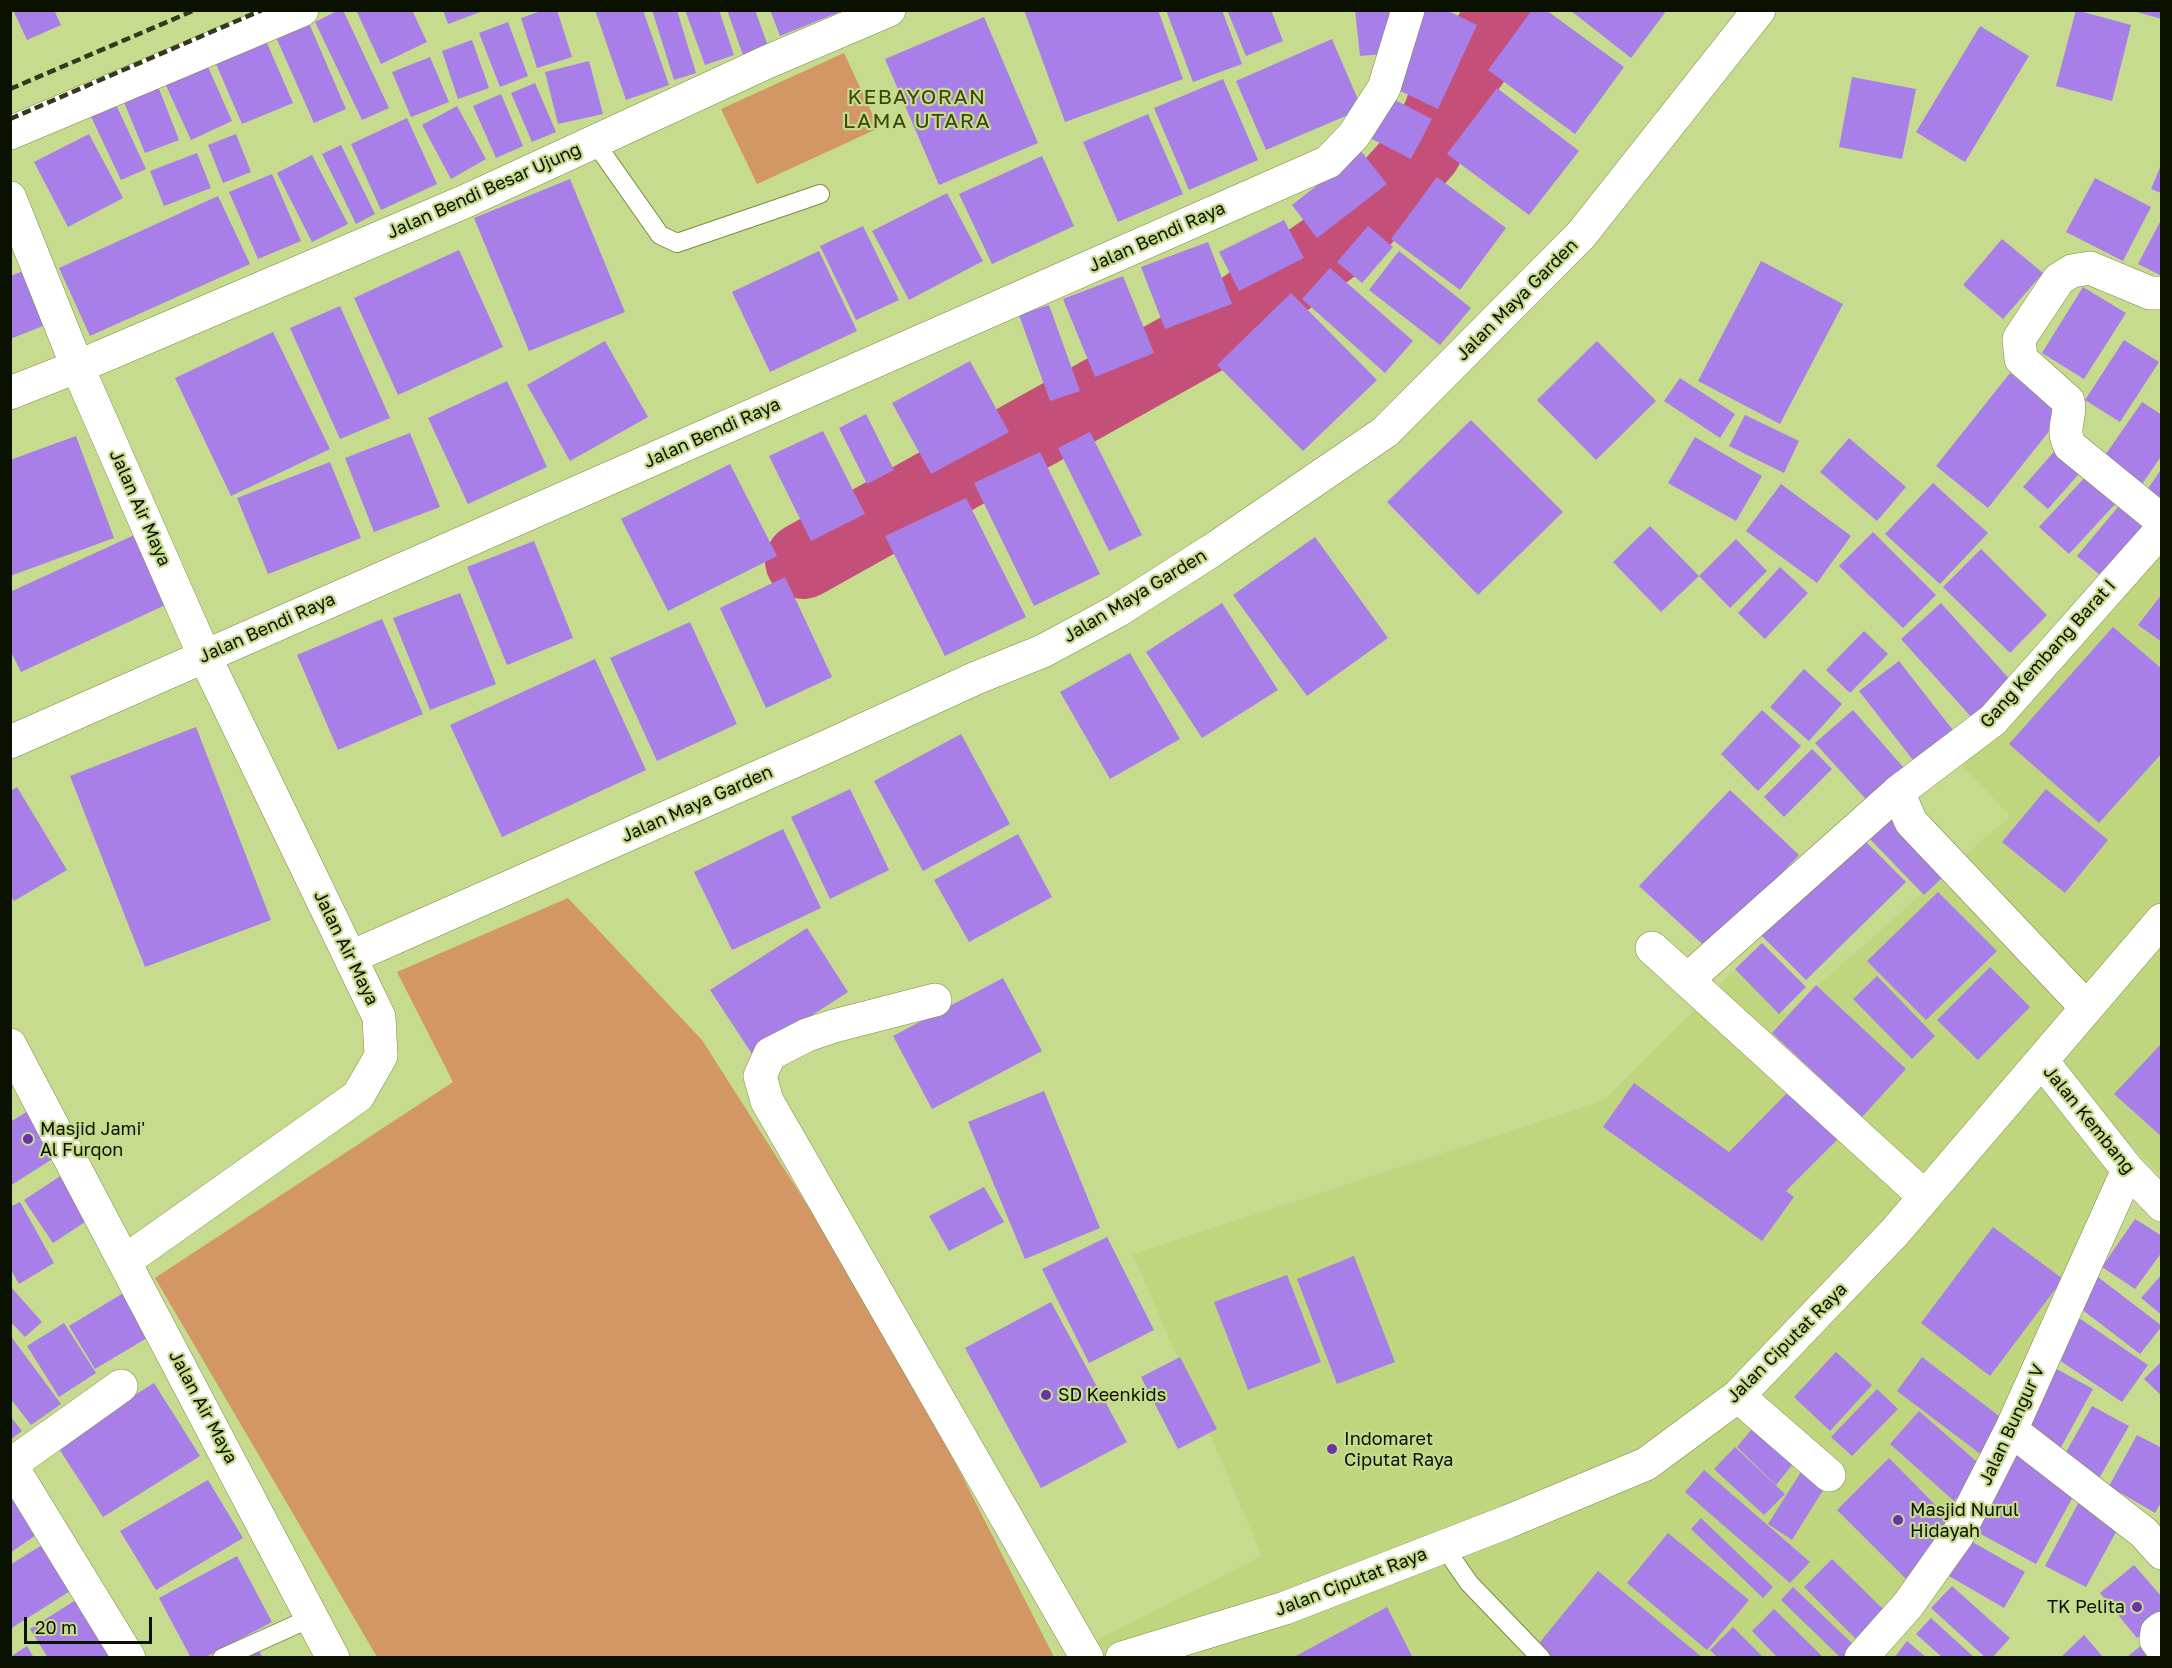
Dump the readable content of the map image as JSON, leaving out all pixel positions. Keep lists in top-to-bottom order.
{
  "streets": {
    "street": [
      "Jalan Bendi Besar Ujung",
      "Jalan Bendi Raya",
      "Jalan Maya Garden",
      "Jalan Air Maya",
      "Gang Kembang Barat I",
      "Jalan Kembang",
      "Jalan Ciputat Raya",
      "Jalan Bungur V"
    ]
  },
  "crossings": [
    ["Jalan Bendi Besar Ujung", "Jalan Air Maya"],
    ["Jalan Bendi Raya", "Jalan Air Maya"],
    ["Jalan Maya Garden", "Jalan Air Maya"],
    ["Jalan Kembang", "Jalan Ciputat Raya"],
    ["Jalan Kembang", "Jalan Bungur V"]
  ],
  "districts": ["KEBAYORAN LAMA UTARA"],
  "places": [
    "Masjid Jami' Al Furqon",
    "SD Keenkids",
    "Indomaret Ciputat Raya",
    "Masjid Nurul Hidayah",
    "TK Pelita"
  ],
  "scale_bar": "20 m"
}
